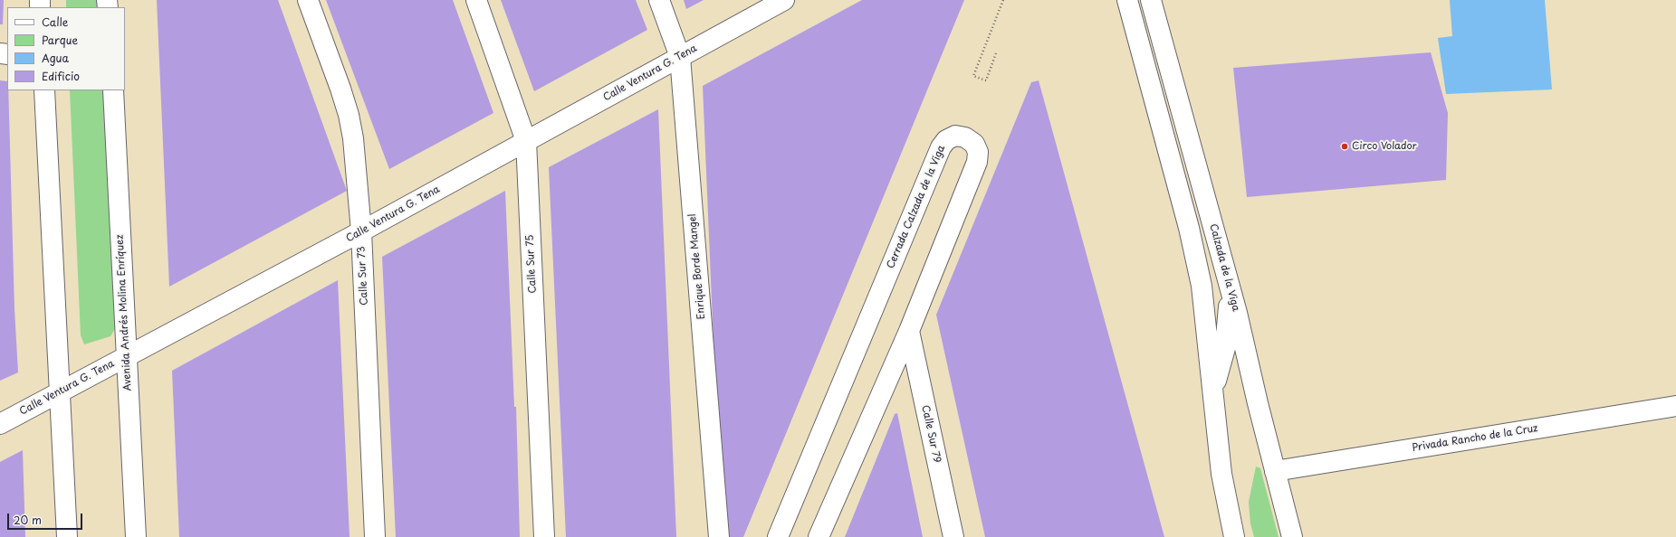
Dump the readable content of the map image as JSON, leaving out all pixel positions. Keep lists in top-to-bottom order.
{
  "streets": {
    "street": [
      "Calle Ventura G. Tena",
      "Cerrada Calzada de la Viga",
      "Calle Sur 75",
      "Enrique Borde Mangel",
      "Calzada de la Viga",
      "Calle Sur 73",
      "Avenida Andrés Molina Enríquez",
      "Calle Sur 79",
      "Privada Rancho de la Cruz"
    ]
  },
  "crossings": [
    ["Calle Ventura G. Tena", "Calle Sur 75"],
    ["Calle Ventura G. Tena", "Enrique Borde Mangel"],
    ["Calle Ventura G. Tena", "Calle Sur 73"],
    ["Calle Ventura G. Tena", "Avenida Andrés Molina Enríquez"],
    ["Cerrada Calzada de la Viga", "Calle Sur 79"],
    ["Calzada de la Viga", "Privada Rancho de la Cruz"]
  ],
  "places": ["Circo Volador"],
  "legend": [
    "Calle",
    "Parque",
    "Agua",
    "Edificio"
  ],
  "scale_bar": "20 m"
}
